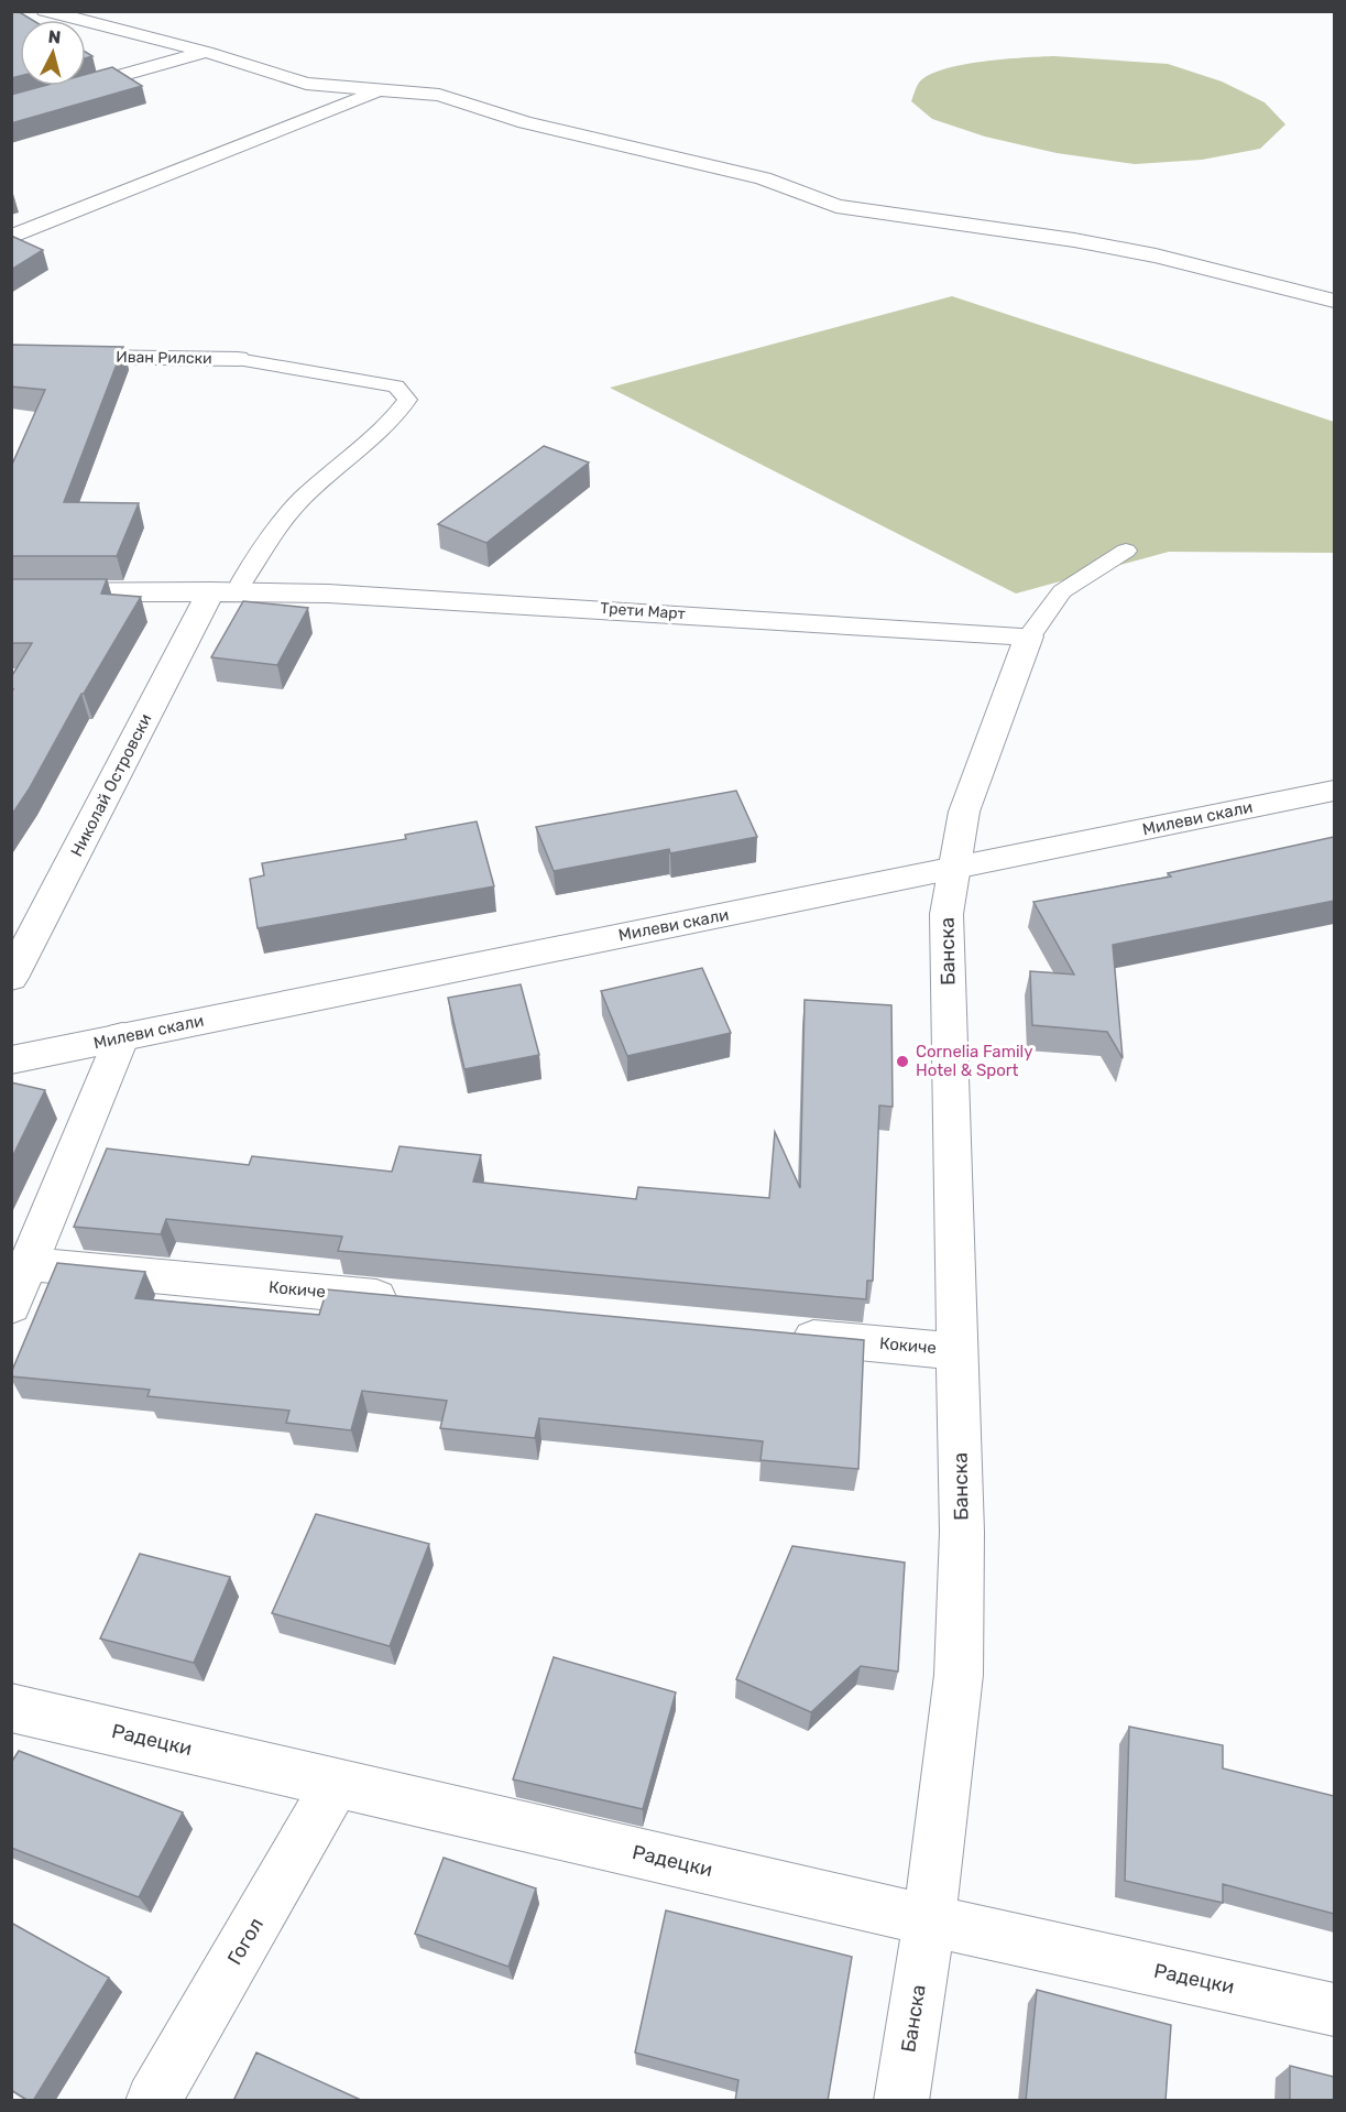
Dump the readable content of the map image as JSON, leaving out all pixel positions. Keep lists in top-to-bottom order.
{
  "streets": {
    "street": [
      "Иван Рилски",
      "Трети Март",
      "Николай Островски",
      "Милеви скали",
      "Банска",
      "Кокиче",
      "Радецки",
      "Гогол"
    ]
  },
  "crossings": [
    ["Трети Март", "Николай Островски"],
    ["Милеви скали", "Банска"],
    ["Банска", "Кокиче"],
    ["Банска", "Радецки"],
    ["Радецки", "Гогол"]
  ],
  "places": ["Cornelia Family Hotel & Sport"],
  "north": "top"
}
